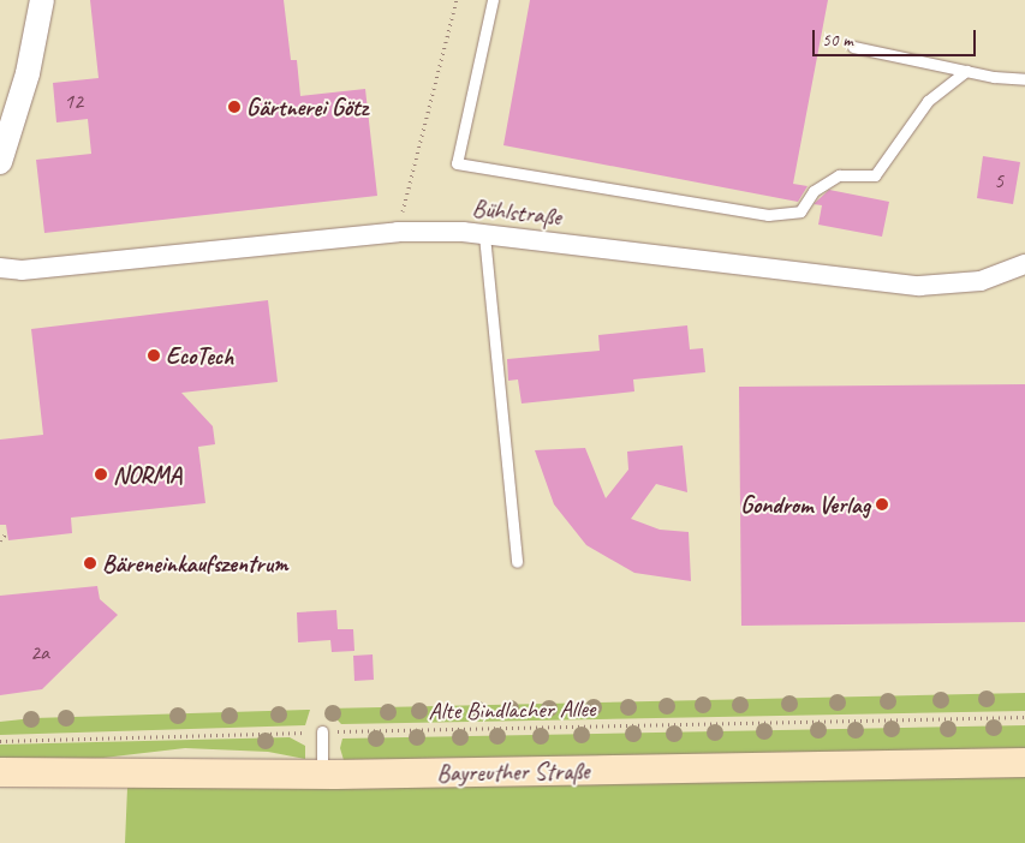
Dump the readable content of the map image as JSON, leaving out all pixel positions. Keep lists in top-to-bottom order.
{
  "streets": {
    "main road": ["Bayreuther Straße"],
    "street": ["Bühlstraße"],
    "path": ["Alte Bindlacher Allee"]
  },
  "places": [
    "Gärtnerei Götz",
    "EcoTech",
    "NORMA",
    "Gondrom Verlag",
    "Bäreneinkaufszentrum"
  ],
  "house_numbers": ["12", "5", "2a"],
  "scale_bar": "50 m"
}
